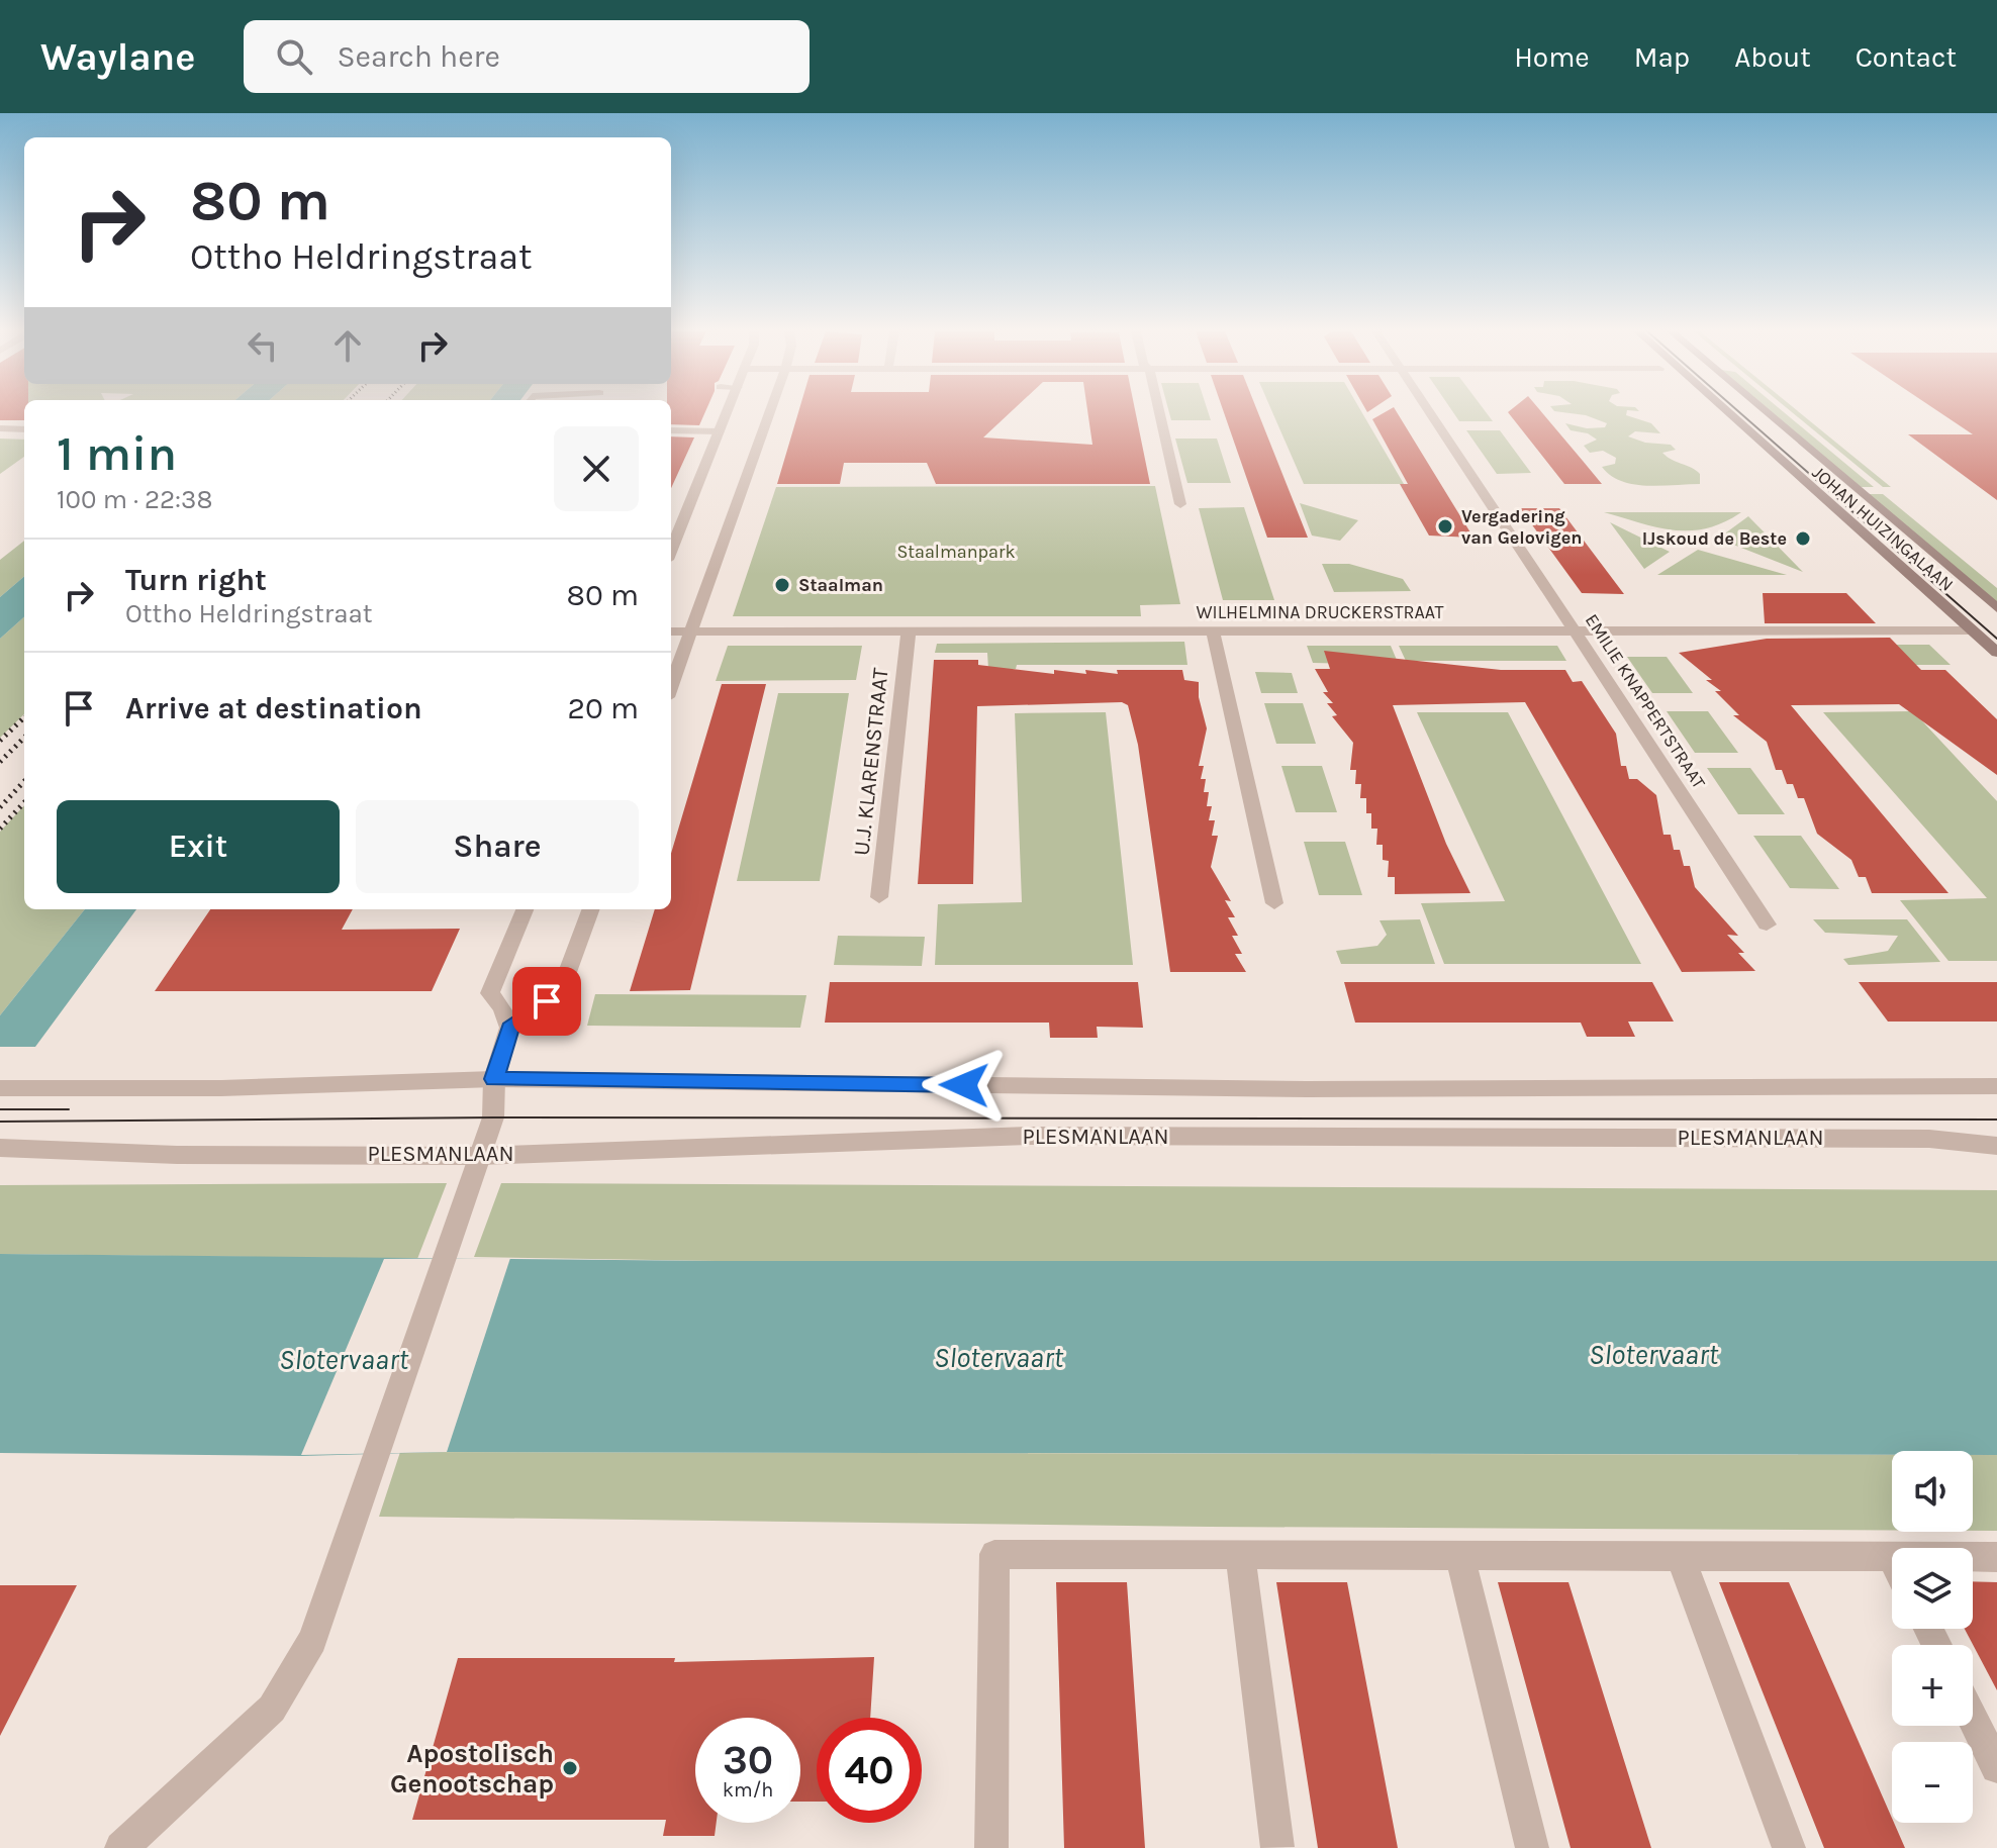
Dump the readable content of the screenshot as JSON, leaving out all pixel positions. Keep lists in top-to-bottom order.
{
  "streets": {
    "main road": ["JOHAN HUIZINGALAAN"],
    "street": [
      "WILHELMINA DRUCKERSTRAAT",
      "EMILIE KNAPPERTSTRAAT",
      "U.J. KLARENSTRAAT",
      "PLESMANLAAN"
    ]
  },
  "crossings": [
    ["JOHAN HUIZINGALAAN", "WILHELMINA DRUCKERSTRAAT"],
    ["WILHELMINA DRUCKERSTRAAT", "EMILIE KNAPPERTSTRAAT"],
    ["WILHELMINA DRUCKERSTRAAT", "U.J. KLARENSTRAAT"]
  ],
  "water": ["Slotervaart"],
  "parks": ["Staalmanpark"],
  "places": [
    "Vergadering van Gelovigen",
    "IJskoud de Beste",
    "Staalman",
    "Apostolisch Genootschap"
  ],
  "page": {
    "header": "Waylane",
    "search": "Search here",
    "nav": [
      "Home",
      "Map",
      "About",
      "Contact"
    ],
    "turn": ["80 m", "Ottho Heldringstraat"],
    "heading": ["1 min", "100 m · 22:38"],
    "list": [
      {
        "name": "Turn right",
        "note": "Ottho Heldringstraat",
        "value": "80 m"
      },
      {
        "name": "Arrive at destination",
        "value": "20 m"
      }
    ],
    "buttons": ["Exit", "Share"],
    "map_buttons": ["+", "−"],
    "speed": "30 km/h",
    "limit": "40"
  }
}
